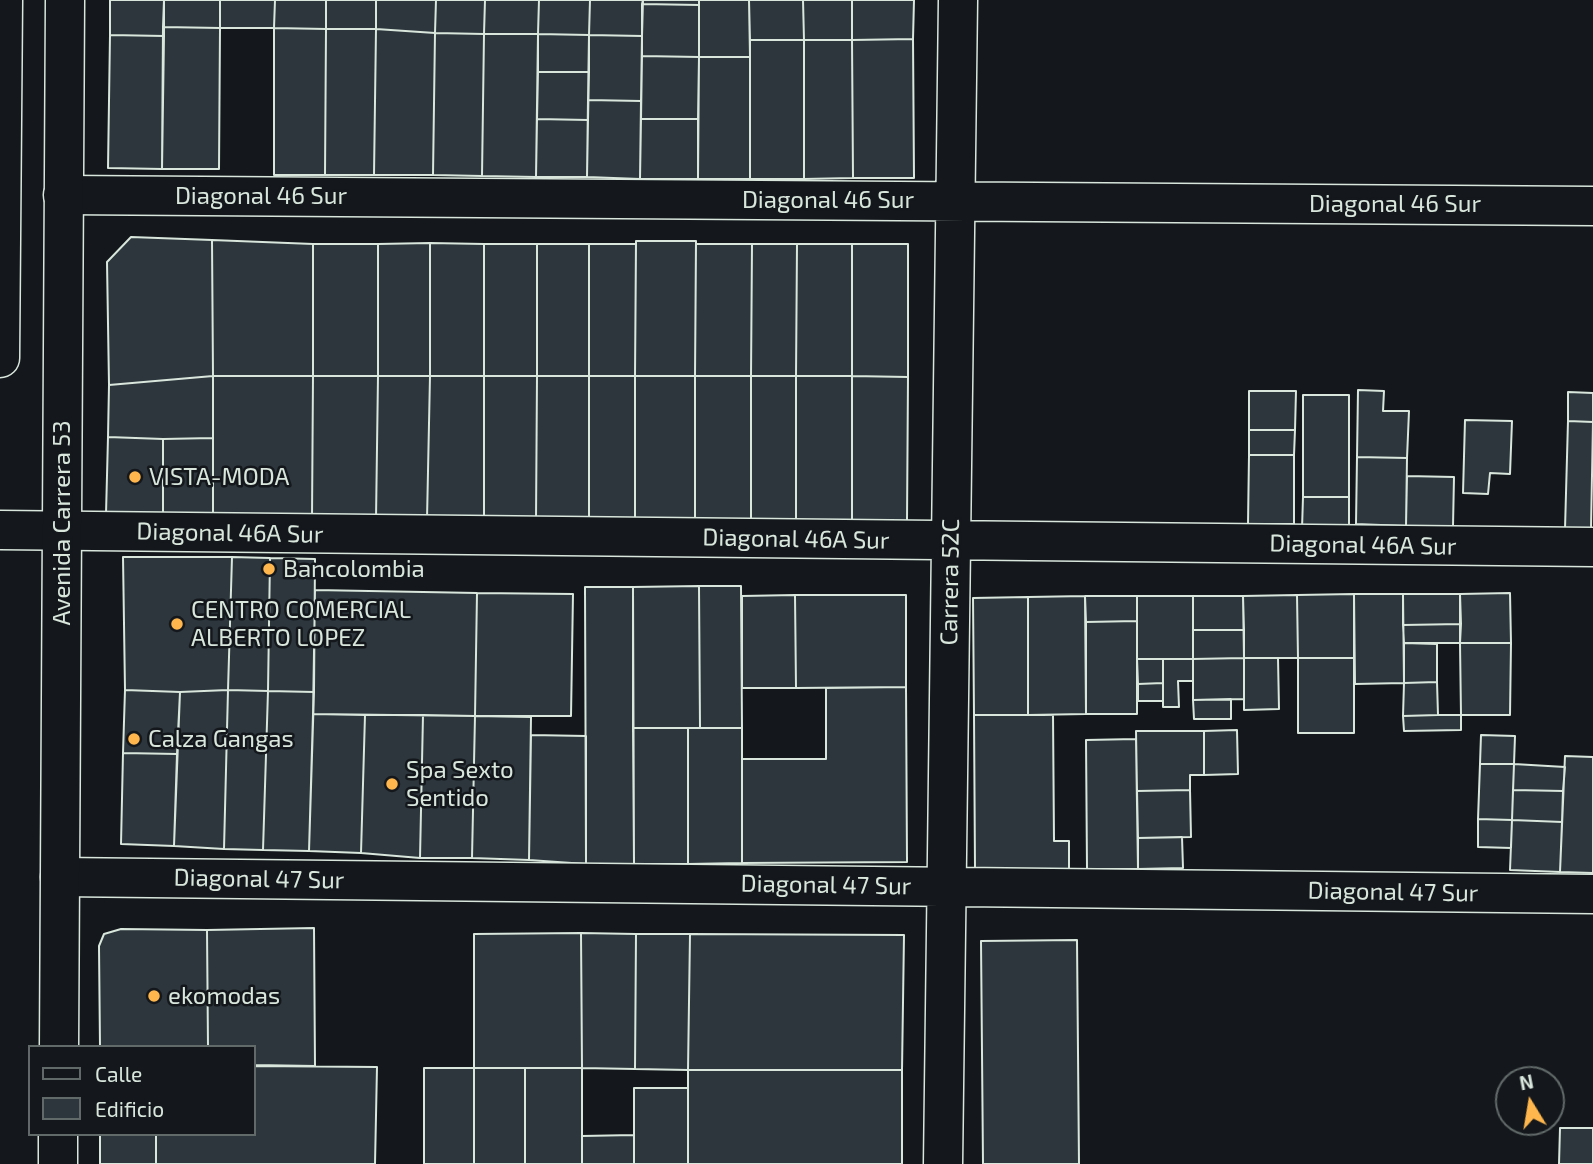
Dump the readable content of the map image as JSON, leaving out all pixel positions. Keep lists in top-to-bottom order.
{
  "streets": {
    "street": [
      "Diagonal 46 Sur",
      "Avenida Carrera 53",
      "Diagonal 46A Sur",
      "Carrera 52C",
      "Diagonal 47 Sur"
    ]
  },
  "crossings": [
    ["Diagonal 46 Sur", "Avenida Carrera 53"],
    ["Diagonal 46 Sur", "Carrera 52C"],
    ["Avenida Carrera 53", "Diagonal 46A Sur"],
    ["Avenida Carrera 53", "Diagonal 47 Sur"],
    ["Diagonal 46A Sur", "Carrera 52C"],
    ["Carrera 52C", "Diagonal 47 Sur"]
  ],
  "places": [
    "VISTA-MODA",
    "Bancolombia",
    "CENTRO COMERCIAL ALBERTO LOPEZ",
    "Calza Gangas",
    "Spa Sexto Sentido",
    "ekomodas"
  ],
  "legend": ["Calle", "Edificio"],
  "north": "top"
}
